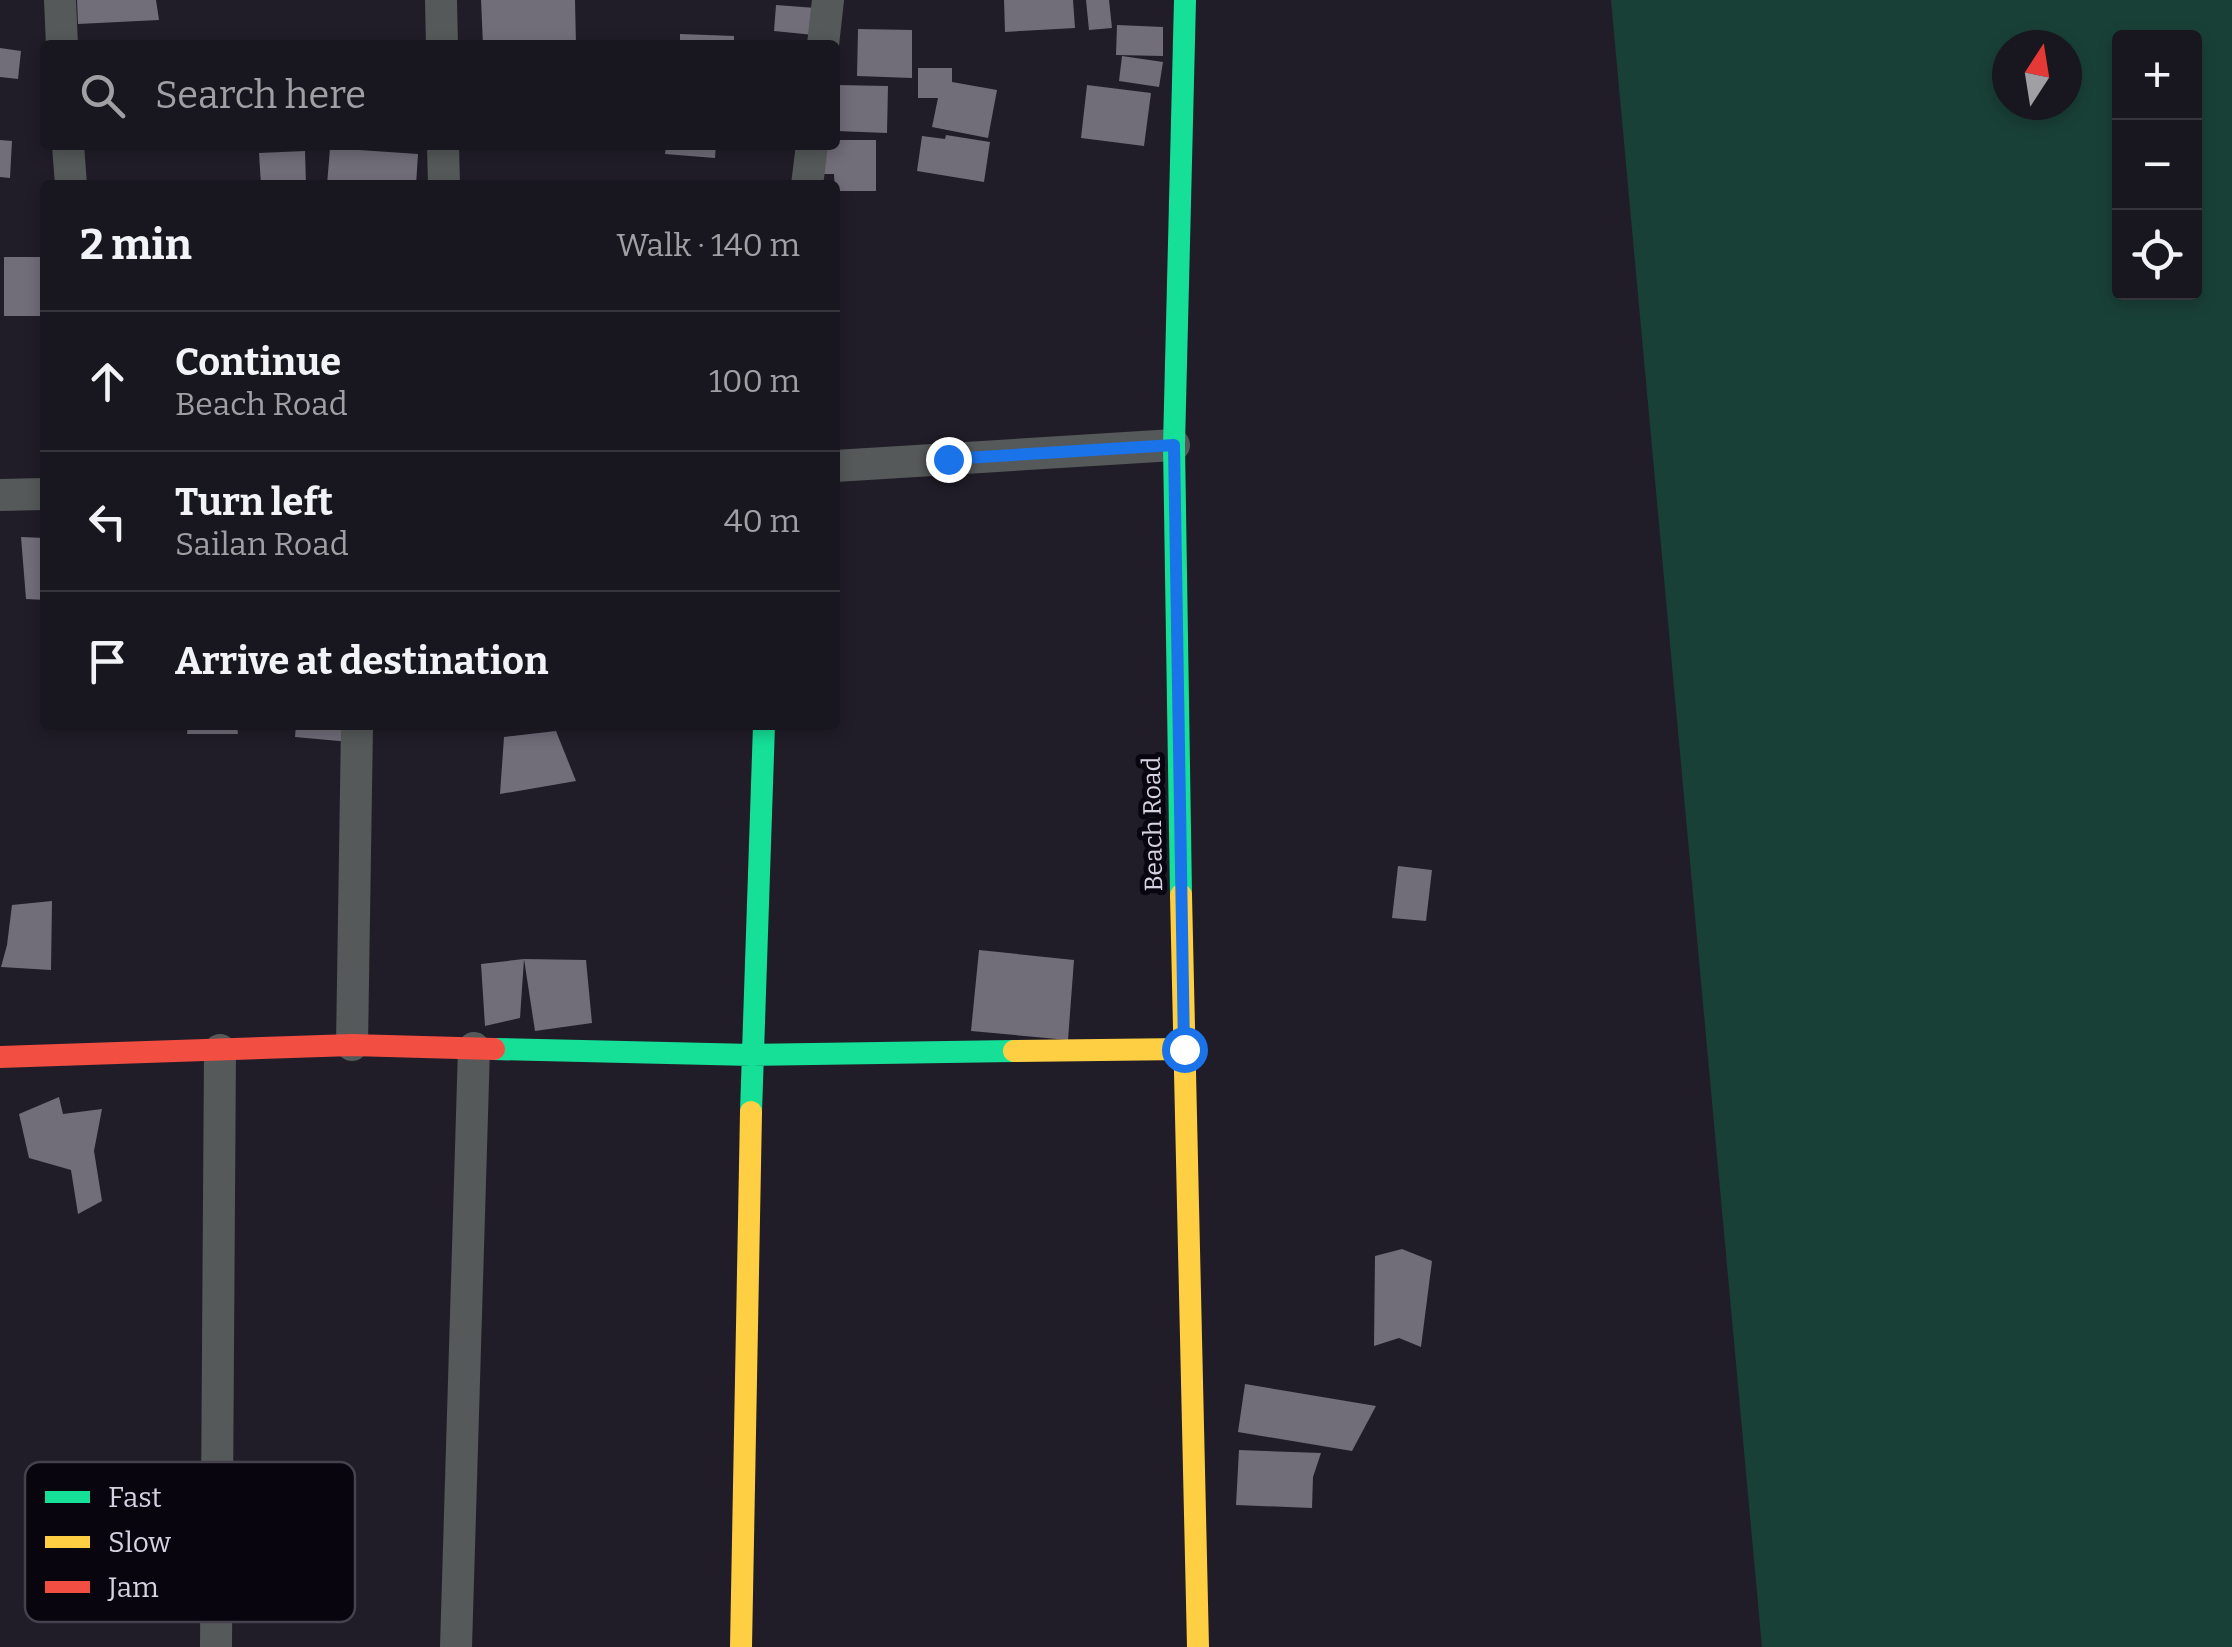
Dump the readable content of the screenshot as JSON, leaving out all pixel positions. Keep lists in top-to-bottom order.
{
  "streets": {
    "street": ["Beach Road"]
  },
  "legend": ["Fast", "Slow", "Jam"],
  "north": "top",
  "page": {
    "map_buttons": ["+", "−"],
    "search": "Search here",
    "heading": ["2 min", "Walk · 140 m"],
    "list": [
      ["Continue", "Beach Road", "100 m"],
      ["Turn left", "Sailan Road", "40 m"],
      "Arrive at destination"
    ]
  }
}
